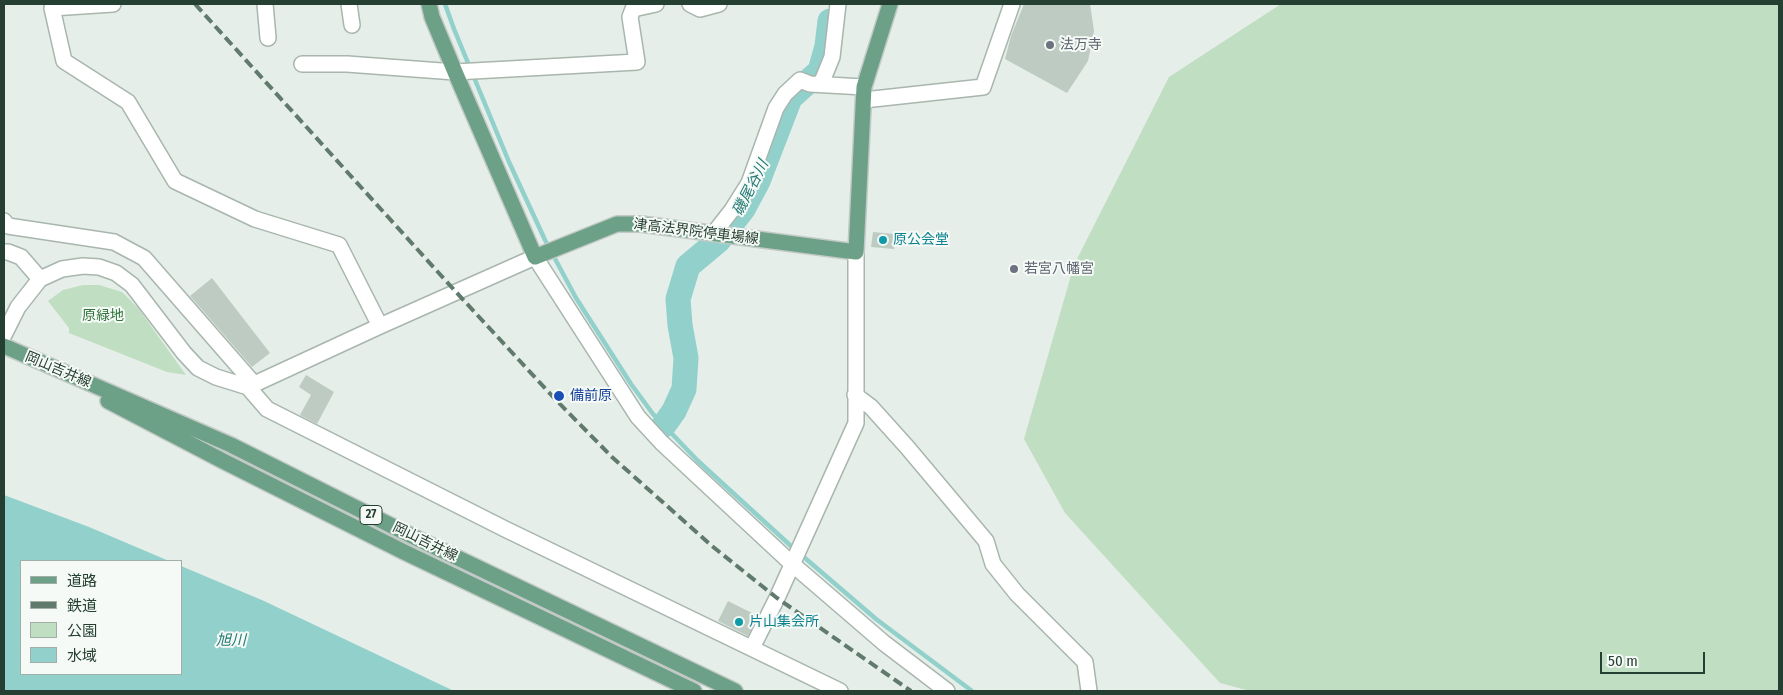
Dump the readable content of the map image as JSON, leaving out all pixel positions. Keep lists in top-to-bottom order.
{
  "streets": {
    "main road": ["津高法界院停車場線", "岡山吉井線", "27"]
  },
  "water": ["磯尾谷川", "旭川"],
  "parks": ["原緑地"],
  "places": [
    "法万寺",
    "原公会堂",
    "若宮八幡宮",
    "備前原",
    "片山集会所"
  ],
  "legend": [
    "道路",
    "鉄道",
    "公園",
    "水域"
  ],
  "scale_bar": "50 m"
}
